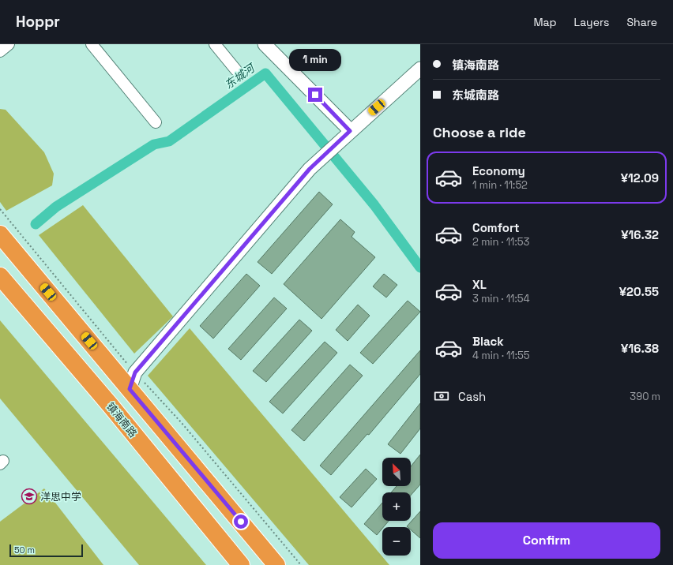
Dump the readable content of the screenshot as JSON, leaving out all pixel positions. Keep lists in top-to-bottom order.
{
  "streets": {
    "highway": ["镇海南路"]
  },
  "water": ["东城河"],
  "places": {
    "school or university": ["洋思中学"]
  },
  "scale_bar": "50 m",
  "north": "top left",
  "page": {
    "header": "Hoppr",
    "nav": ["Map", "Layers", "Share"],
    "banner": ["镇海南路", "东城南路"],
    "bubble": "1 min",
    "heading": "Choose a ride",
    "list": [
      {
        "name": "Economy",
        "note": "1 min · 11:52",
        "value": "¥12.09"
      },
      {
        "name": "Comfort",
        "note": "2 min · 11:53",
        "value": "¥16.32"
      },
      {
        "name": "XL",
        "note": "3 min · 11:54",
        "value": "¥20.55"
      },
      {
        "name": "Black",
        "note": "4 min · 11:55",
        "value": "¥16.38"
      }
    ],
    "pay": ["Cash", "390 m"],
    "map_buttons": ["+", "−"],
    "buttons": "Confirm",
    "scale": "50 m"
  }
}
